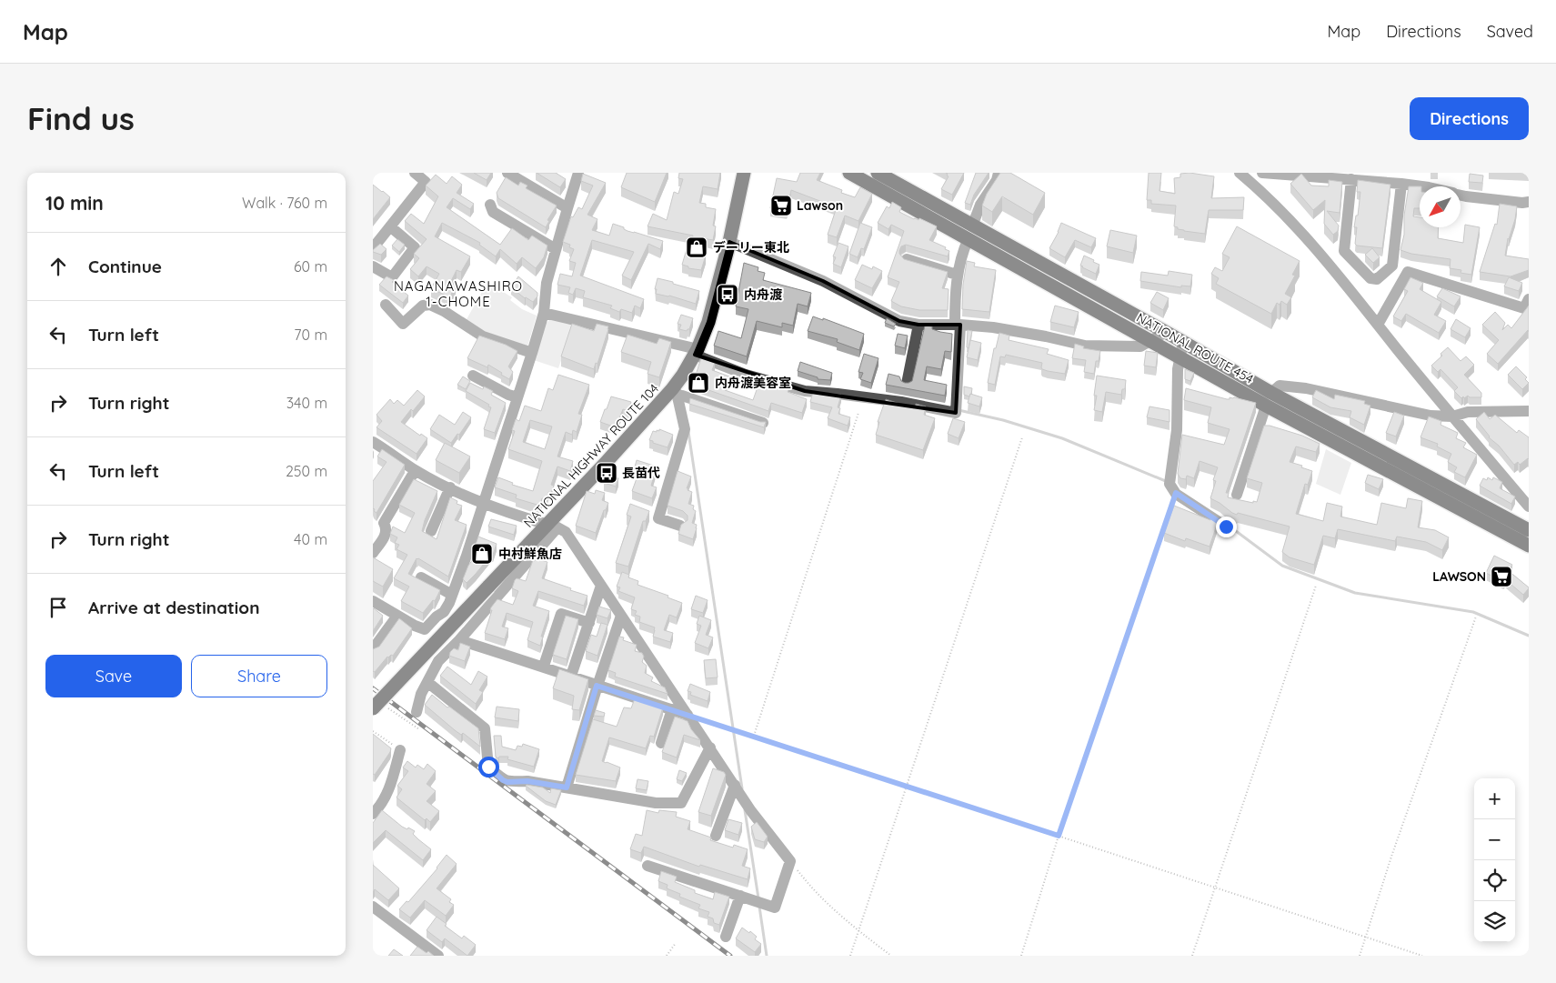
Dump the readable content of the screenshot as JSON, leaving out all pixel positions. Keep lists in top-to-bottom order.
{
  "streets": {
    "highway": ["NATIONAL ROUTE 454", "NATIONAL HIGHWAY ROUTE 104"]
  },
  "districts": ["NAGANAWASHIRO 1-CHOME"],
  "places": {
    "supermarket": ["Lawson", "LAWSON"],
    "shop": ["デーリー東北", "内舟渡美容室", "中村鮮魚店"],
    "bus stop": ["内舟渡", "長苗代"]
  },
  "north": "bottom left",
  "page": {
    "header": "Map",
    "nav": ["Map", "Directions", "Saved"],
    "buttons": [
      "Directions",
      ["Save", "Share"]
    ],
    "title": "Find us",
    "heading": ["10 min", "Walk · 760 m"],
    "list": [
      ["Continue", "60 m"],
      ["Turn left", "70 m"],
      ["Turn right", "340 m"],
      ["Turn left", "250 m"],
      ["Turn right", "40 m"],
      "Arrive at destination"
    ],
    "map_buttons": ["+", "−"]
  }
}
